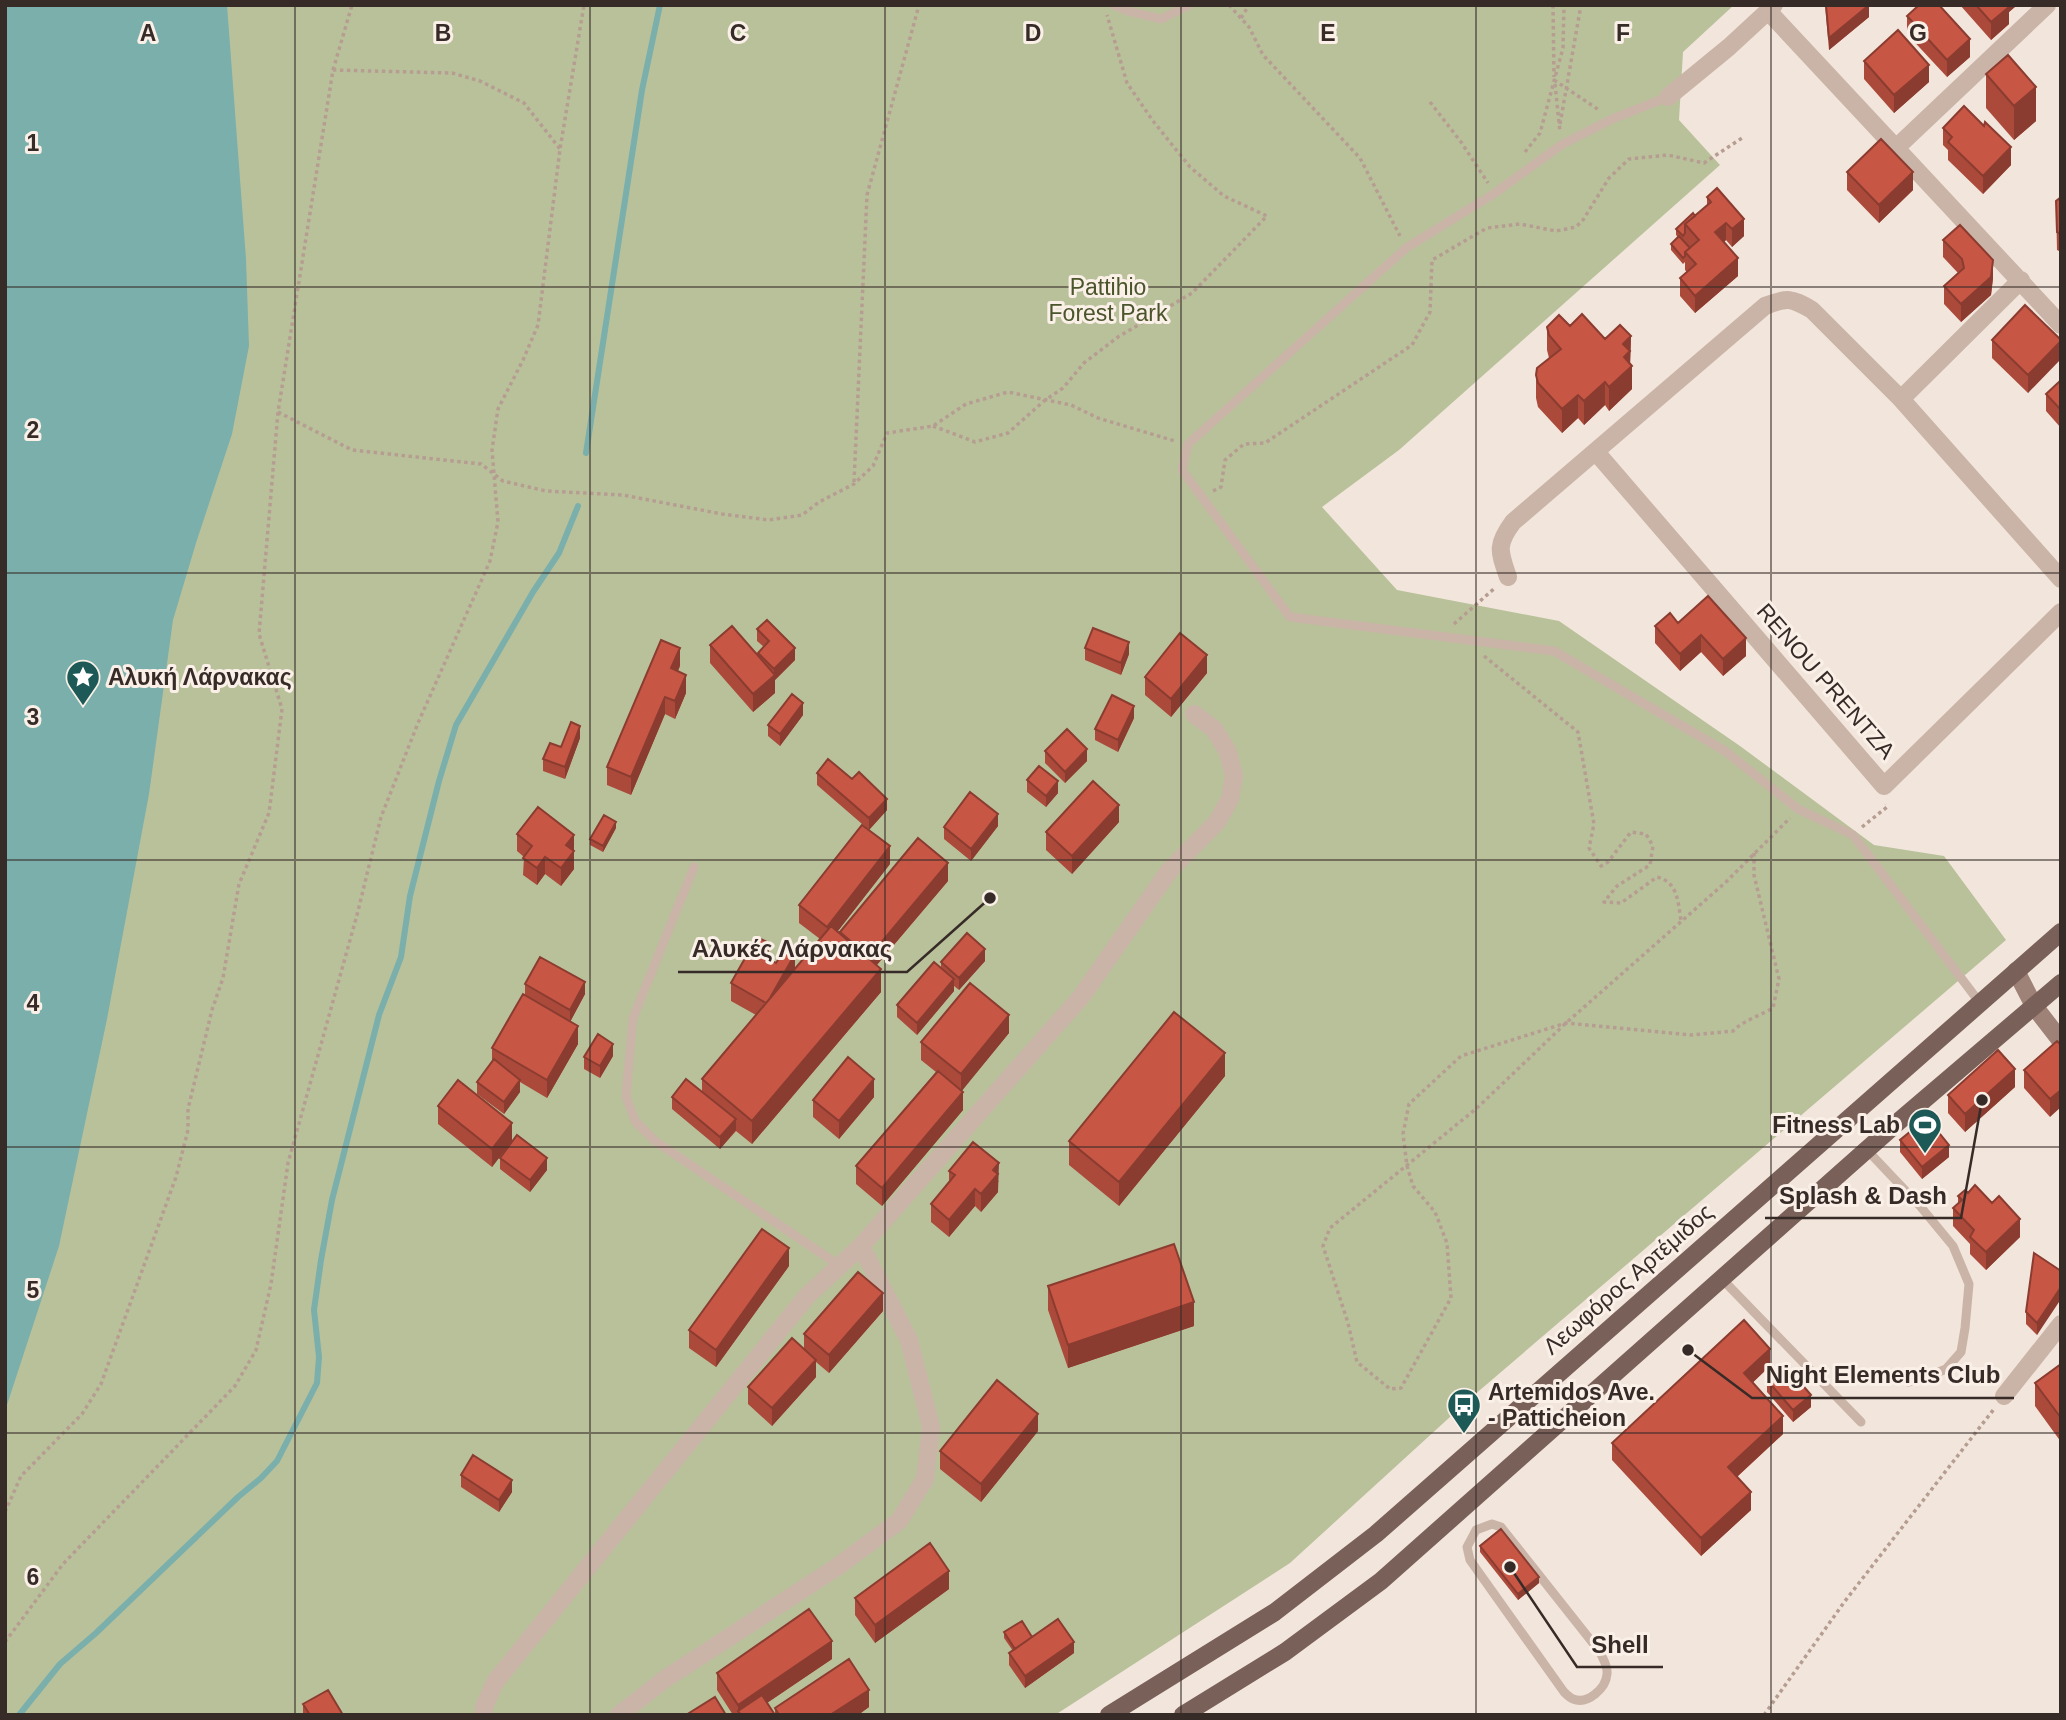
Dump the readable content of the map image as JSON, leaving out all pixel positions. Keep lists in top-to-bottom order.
{
  "streets": {
    "main road": ["Λεωφόρος Αρτέμιδος"],
    "street": ["RENOU PRENTZA"]
  },
  "parks": ["Pattihio Forest Park"],
  "places": {
    "place": ["Αλυκή Λάρνακας"],
    "other": [
      "Αλυκές Λάρνακας",
      "Splash & Dash",
      "Night Elements Club",
      "Shell"
    ],
    "sports": ["Fitness Lab"],
    "bus stop": ["Artemidos Ave. - Patticheion"]
  },
  "grid": {
    "columns": [
      "A",
      "B",
      "C",
      "D",
      "E",
      "F",
      "G"
    ],
    "rows": [
      "1",
      "2",
      "3",
      "4",
      "5",
      "6"
    ]
  }
}
